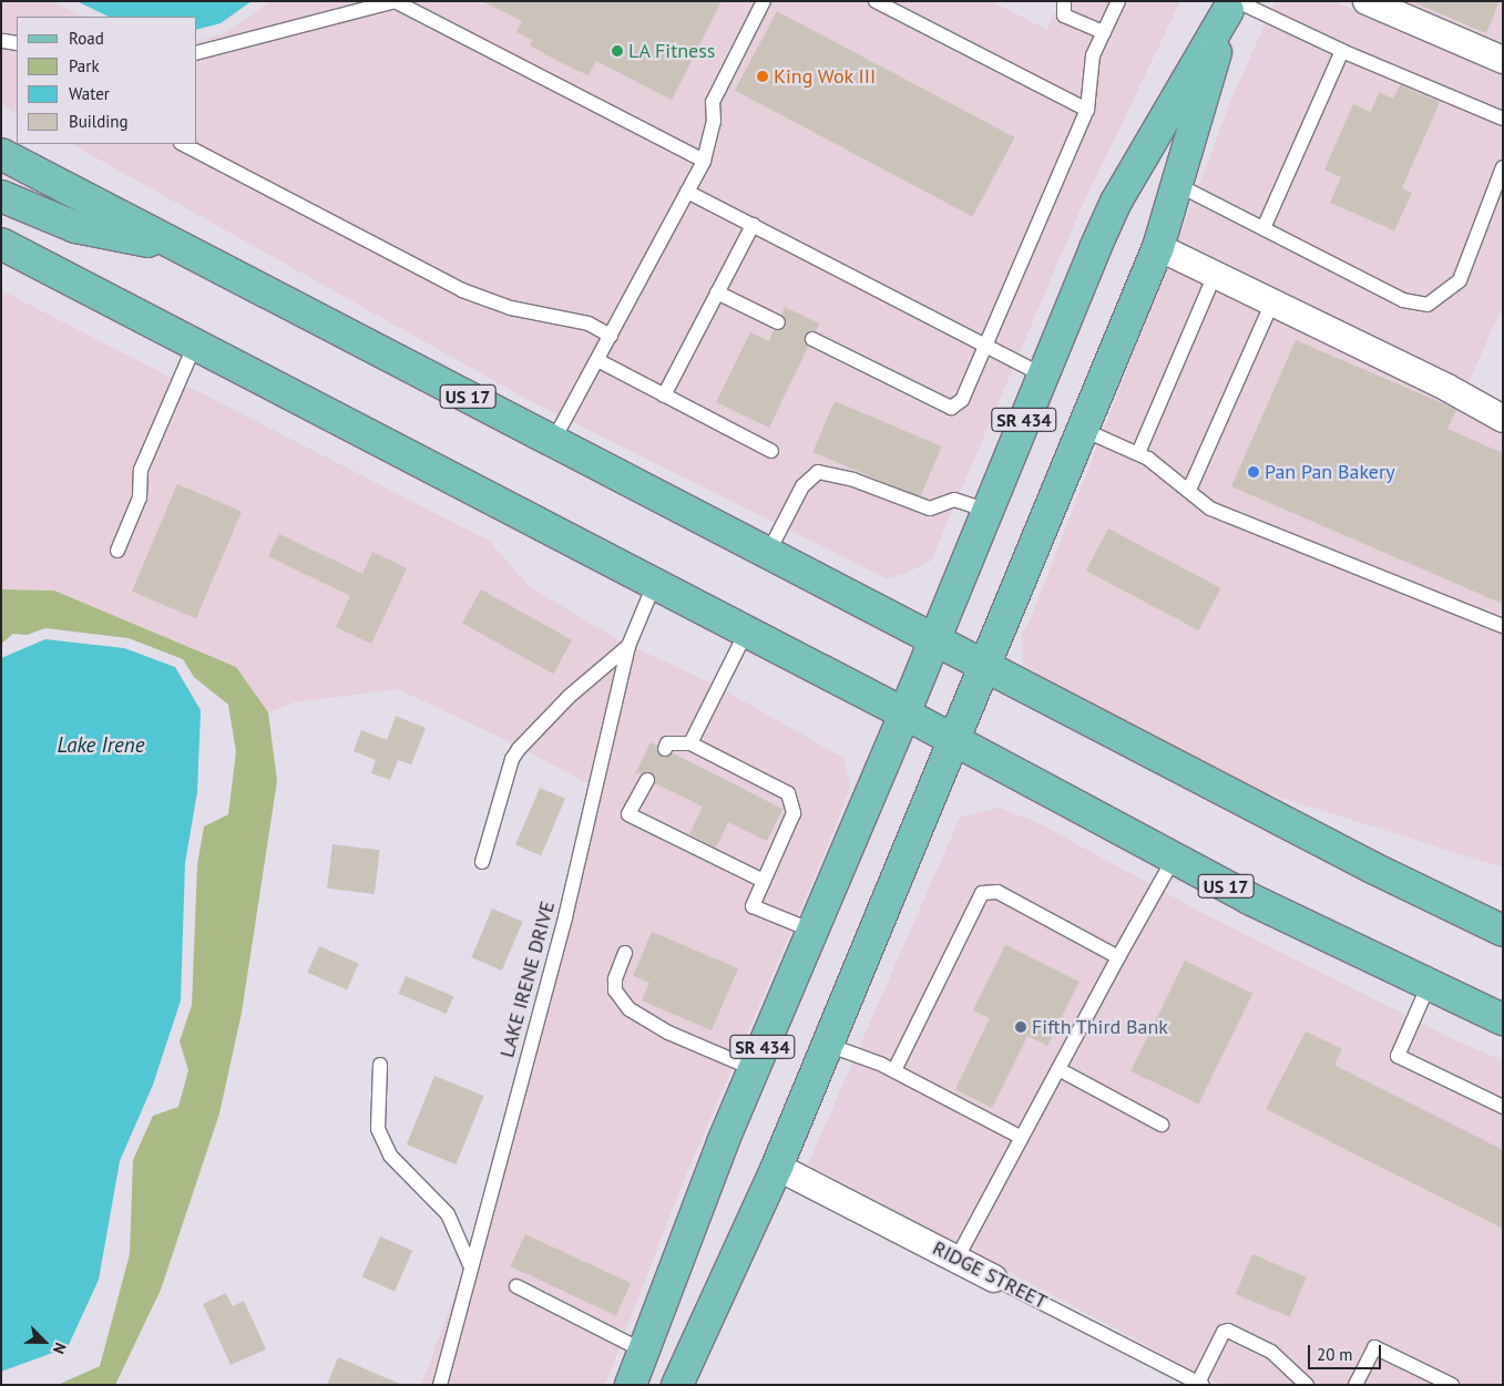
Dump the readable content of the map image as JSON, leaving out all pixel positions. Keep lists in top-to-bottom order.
{
  "streets": {
    "main road": ["US 17", "SR 434"],
    "street": ["RIDGE STREET"],
    "lane": ["LAKE IRENE DRIVE"]
  },
  "crossings": [
    ["US 17", "SR 434"],
    ["US 17", "LAKE IRENE DRIVE"],
    ["SR 434", "RIDGE STREET"]
  ],
  "water": ["Lake Irene"],
  "places": [
    "LA Fitness",
    "King Wok III",
    "Pan Pan Bakery",
    "Fifth Third Bank"
  ],
  "legend": [
    "Road",
    "Park",
    "Water",
    "Building"
  ],
  "scale_bar": "20 m",
  "north": "bottom right"
}
